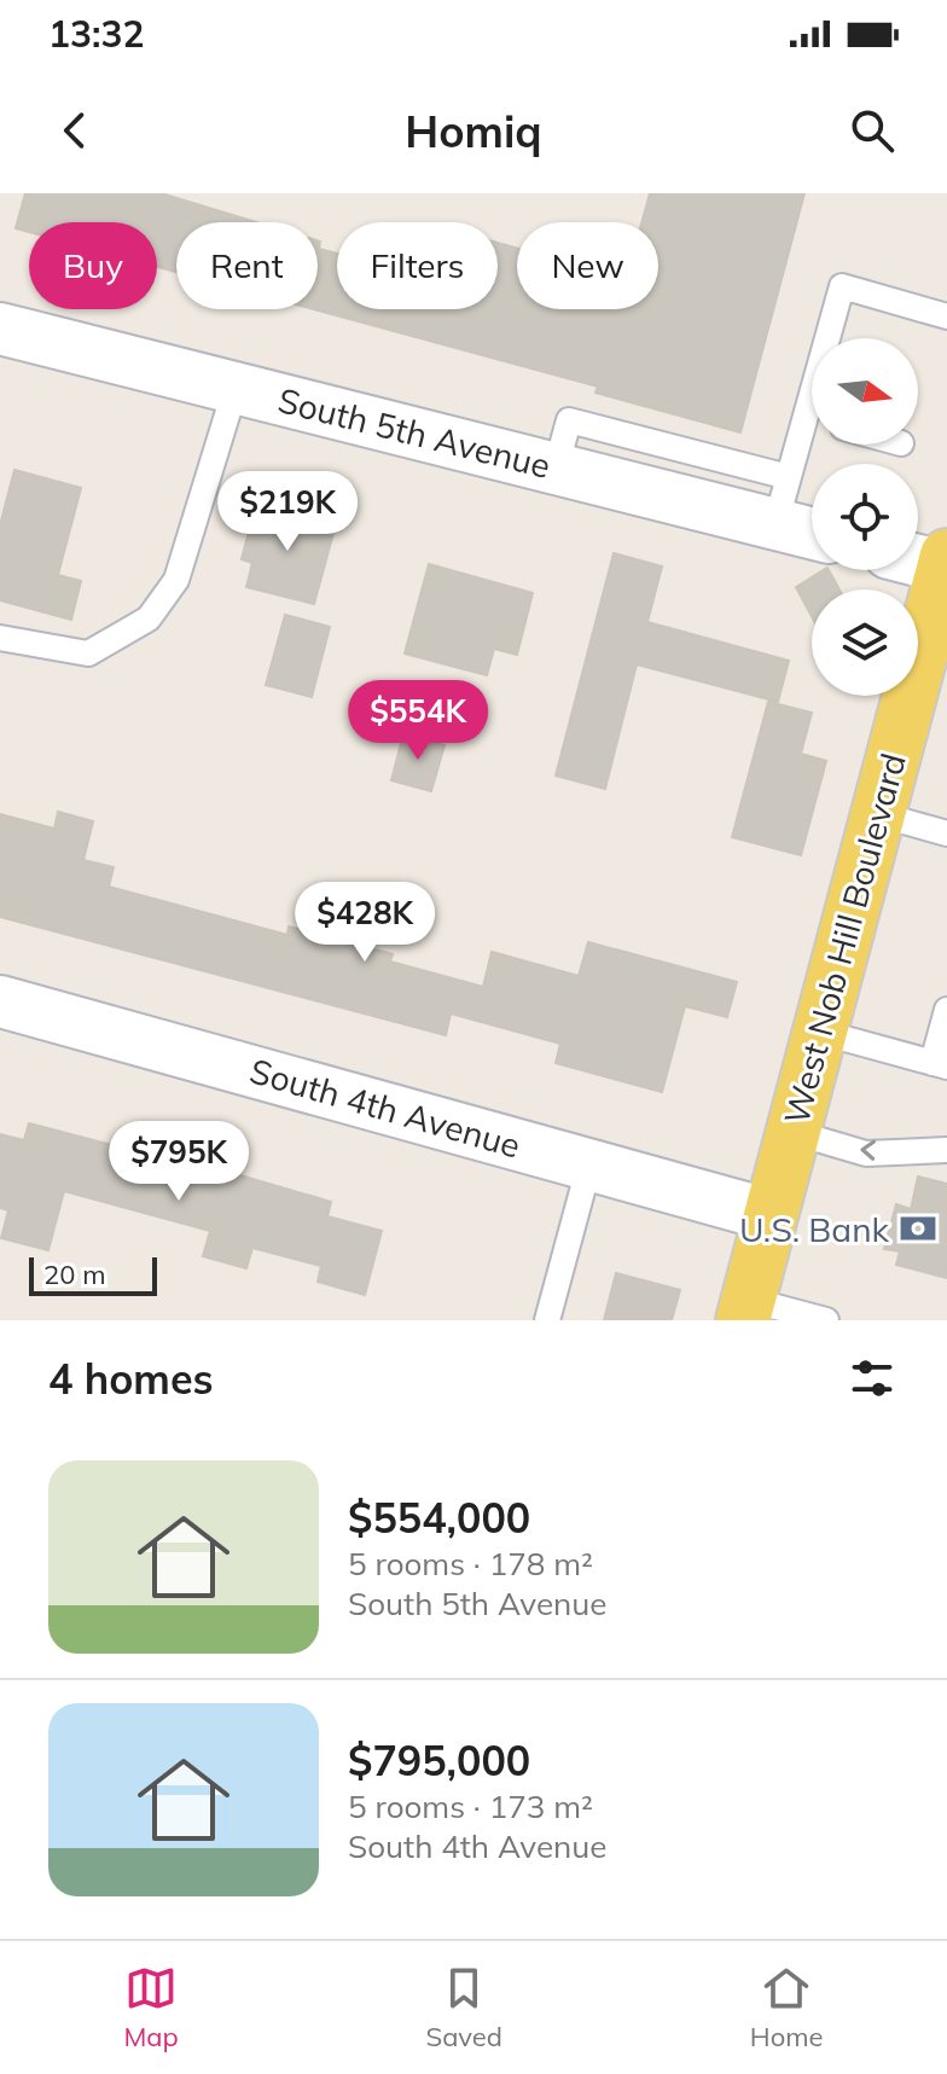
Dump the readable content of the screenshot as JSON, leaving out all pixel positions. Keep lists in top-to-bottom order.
{
  "streets": {
    "main road": ["West Nob Hill Boulevard"],
    "street": ["South 5th Avenue", "South 4th Avenue"]
  },
  "crossings": [
    ["West Nob Hill Boulevard", "South 4th Avenue"]
  ],
  "places": {
    "bank": ["U.S. Bank"]
  },
  "scale_bar": "20 m",
  "north": "right",
  "page": {
    "status": "13:32",
    "header": "Homiq",
    "chip": [
      "Buy",
      "Rent",
      "Filters",
      "New"
    ],
    "price": [
      "$219K",
      "$554K",
      "$428K",
      "$795K"
    ],
    "scale": "20 m",
    "heading": "4 homes",
    "list": [
      {
        "name": "$554,000",
        "note": "5 rooms · 178 m² · South 5th Avenue"
      },
      {
        "name": "$795,000",
        "note": "5 rooms · 173 m² · South 4th Avenue"
      }
    ],
    "tabs": ["Map", "Saved", "Home"]
  }
}
